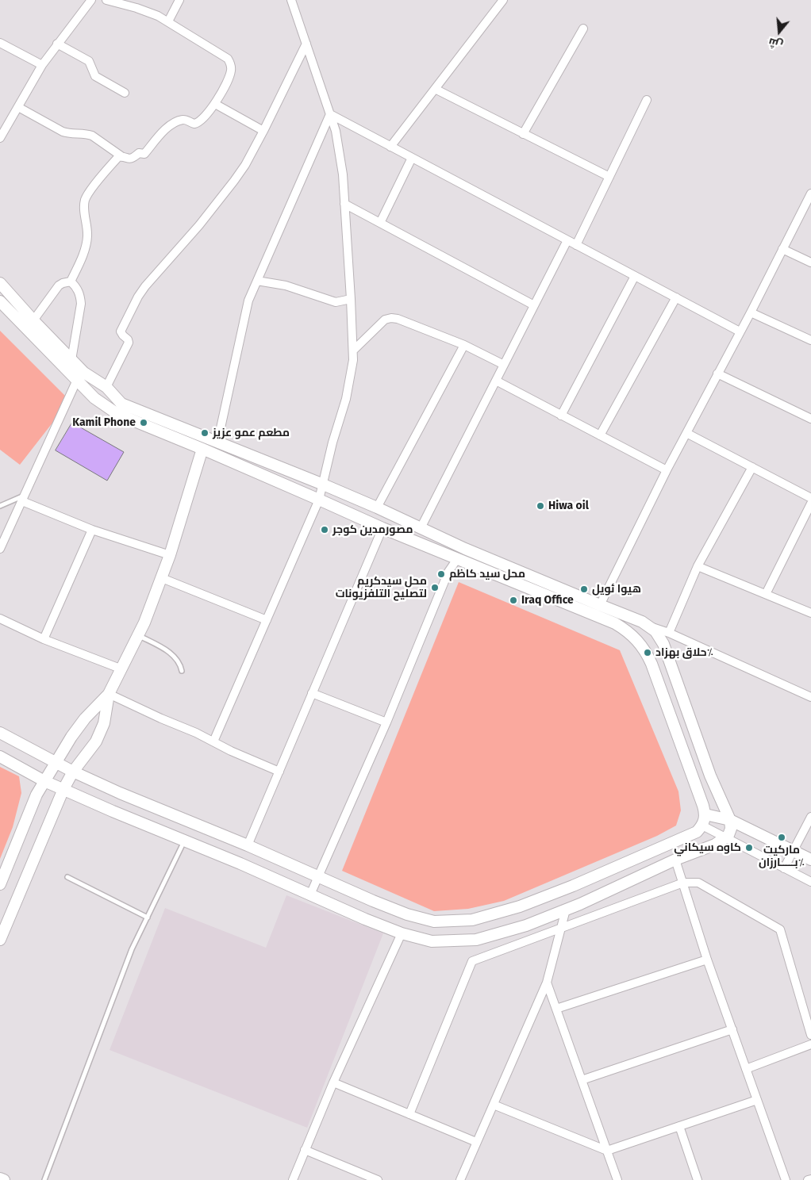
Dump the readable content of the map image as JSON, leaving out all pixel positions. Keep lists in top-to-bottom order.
{
  "places": [
    "Kamil Phone",
    "مطعم عمو عزيز",
    "Hiwa oil",
    "مصورمدین كوجر",
    "محل سيد كاظم",
    "محل سيدكريم لتصليح التلفزيونات",
    "هيوا ئويل",
    "Iraq Office",
    "حلاق بهزاد٪",
    "ماركیت بـــــارزان٪",
    "كاوه سيكاني"
  ],
  "north": "bottom"
}
